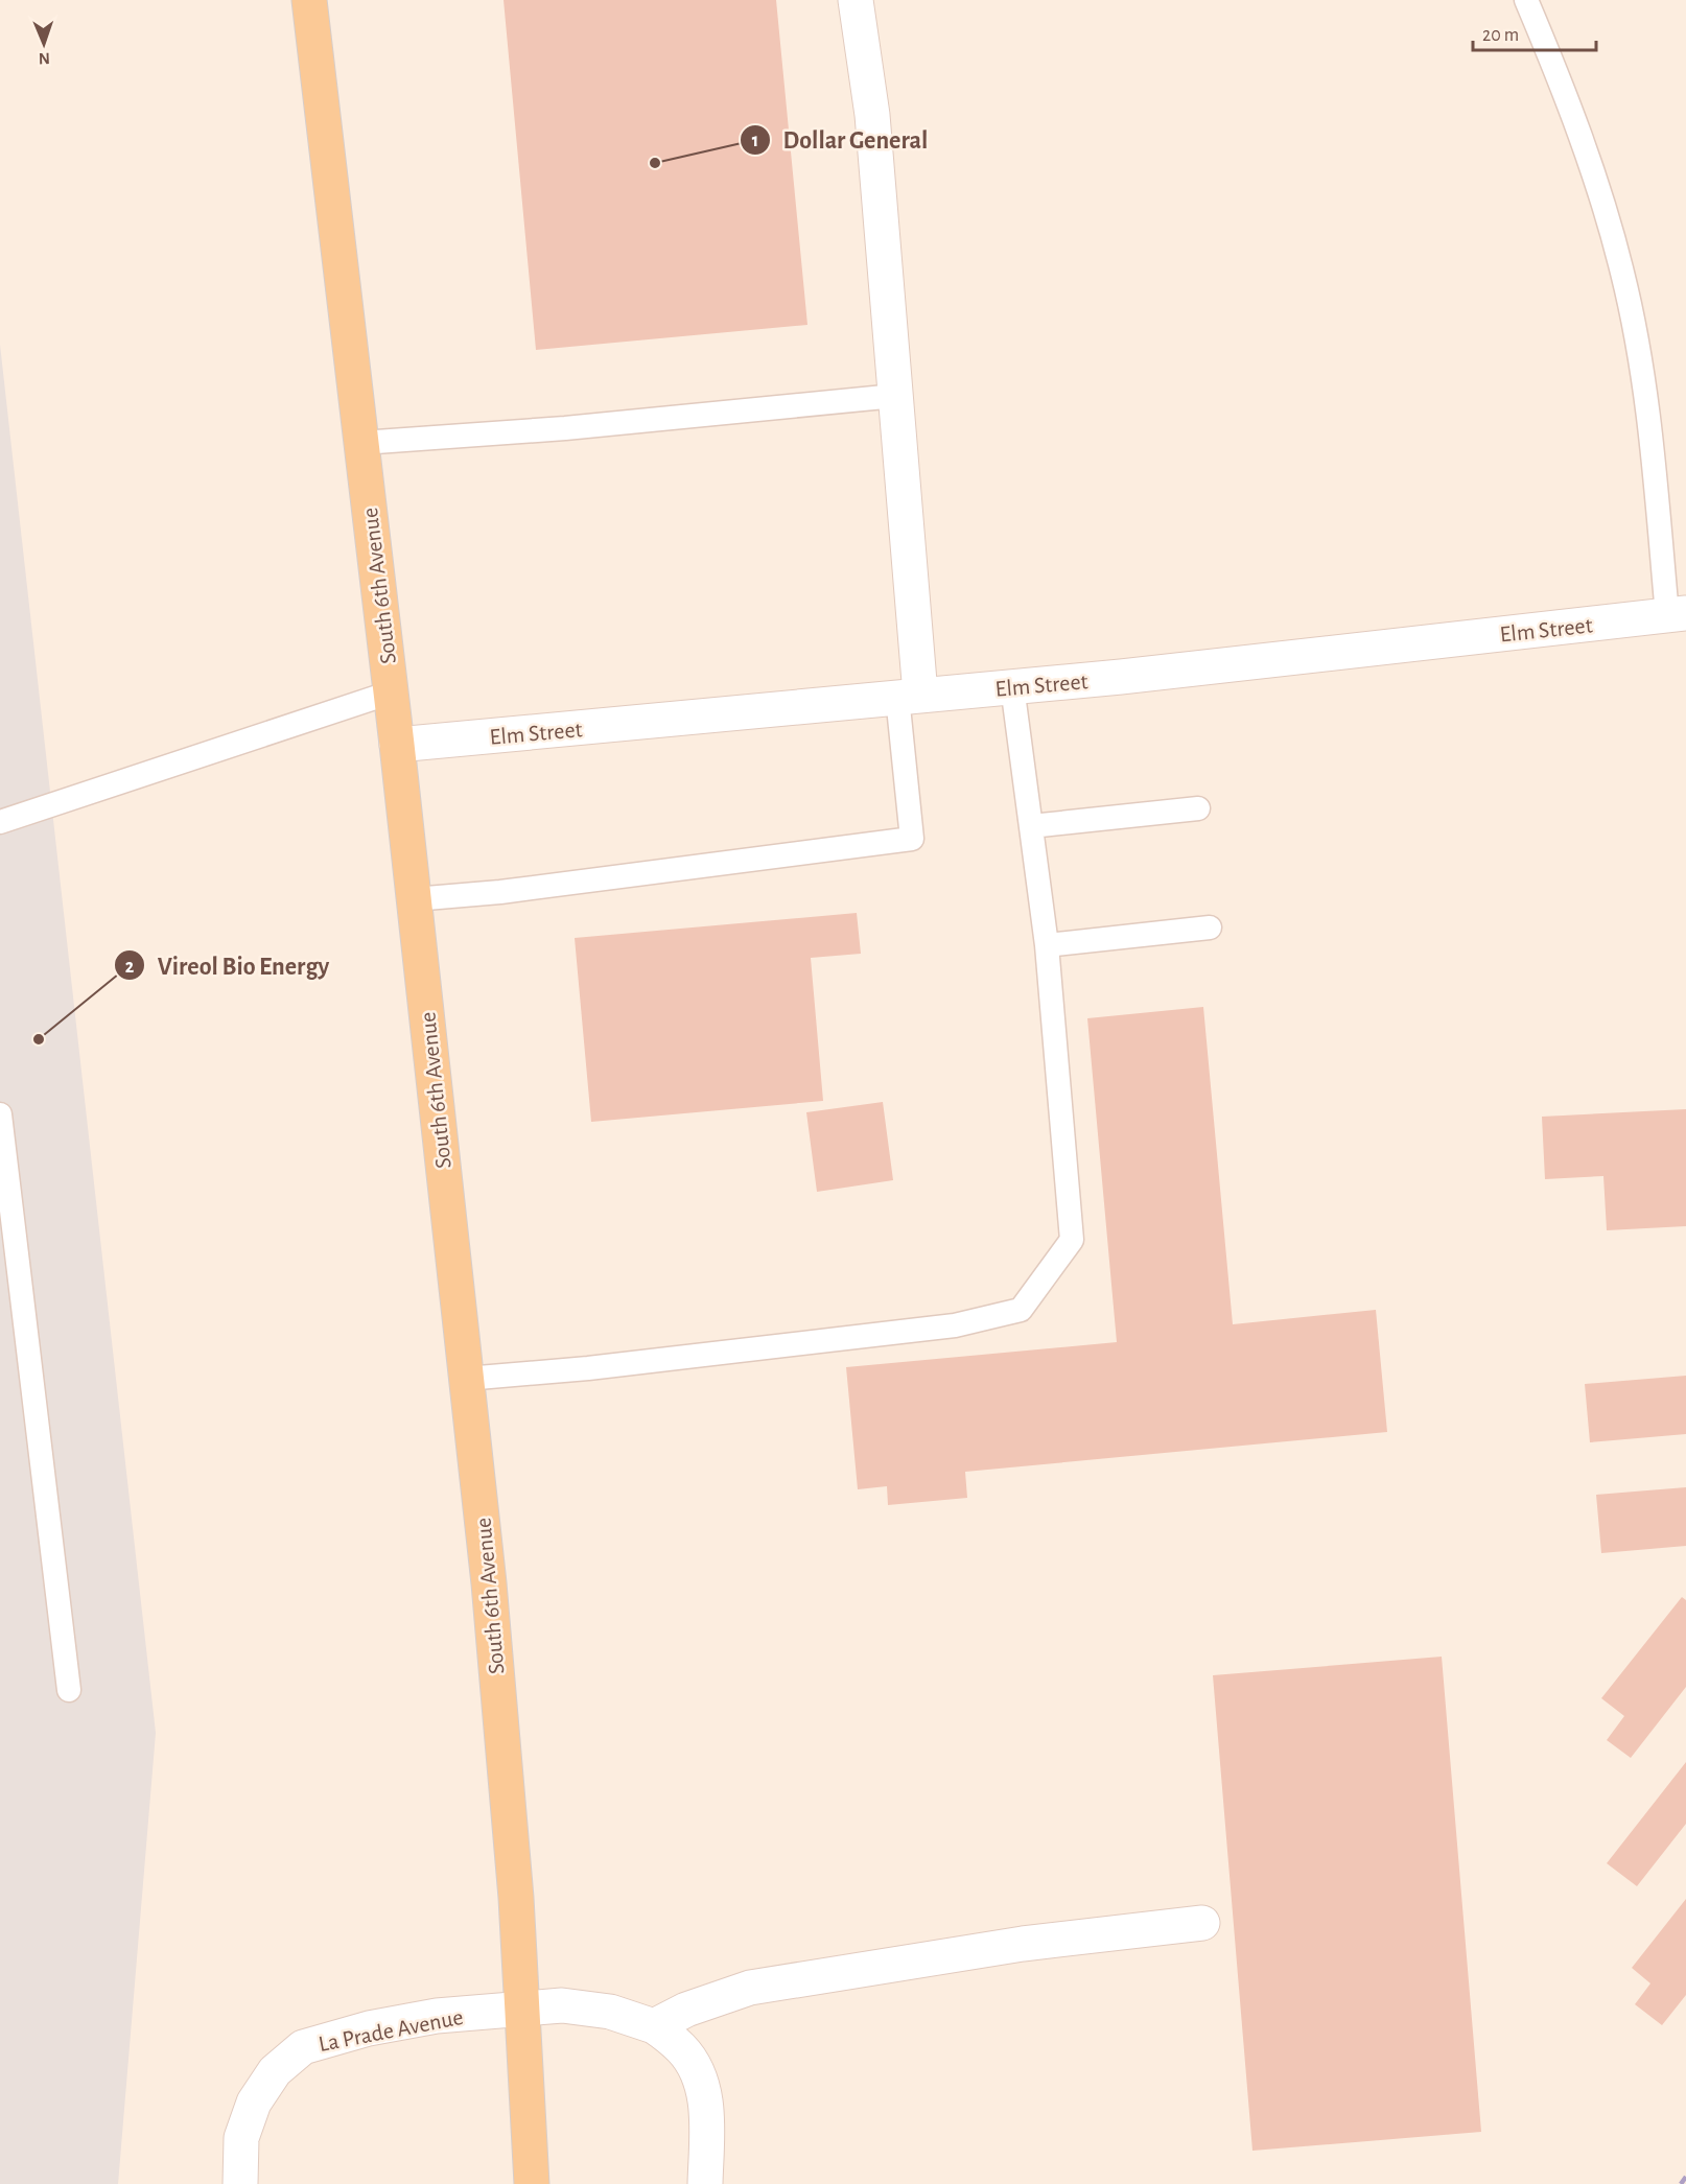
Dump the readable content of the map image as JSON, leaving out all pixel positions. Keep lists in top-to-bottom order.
{
  "streets": {
    "main road": ["South 6th Avenue"],
    "street": ["Elm Street", "La Prade Avenue"]
  },
  "crossings": [
    ["South 6th Avenue", "Elm Street"],
    ["South 6th Avenue", "La Prade Avenue"]
  ],
  "places": ["Dollar General", "Vireol Bio Energy"],
  "scale_bar": "20 m",
  "north": "bottom"
}
